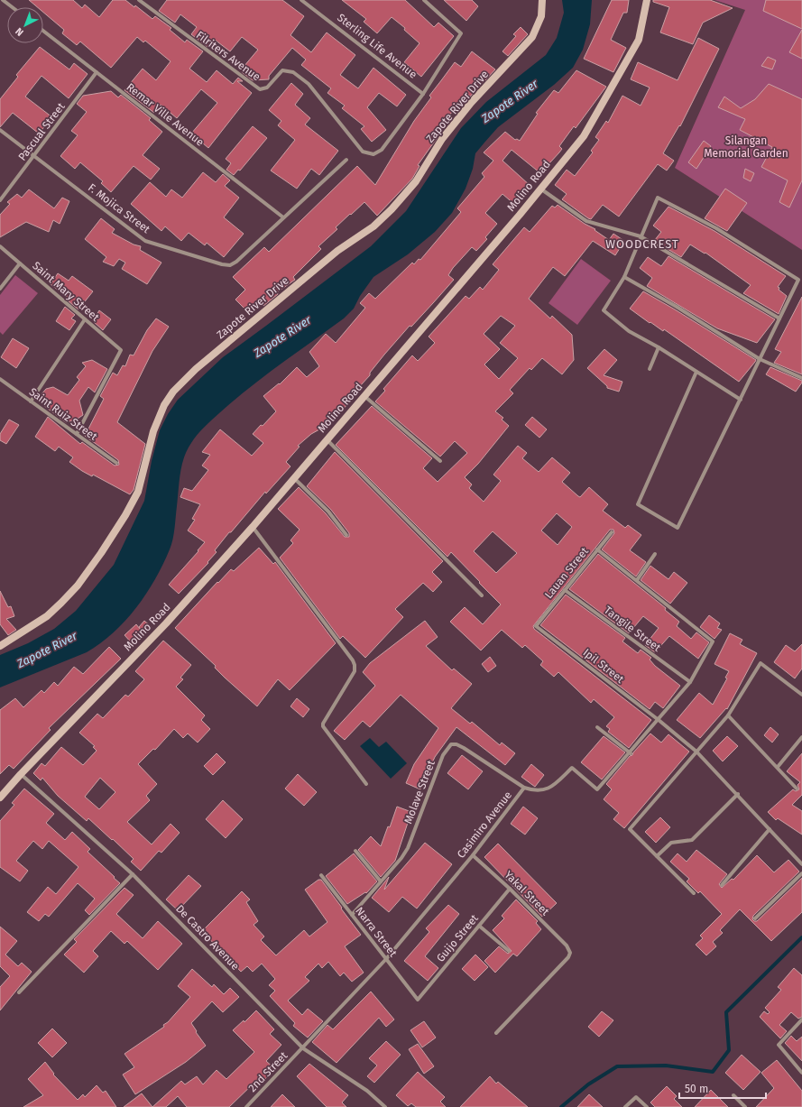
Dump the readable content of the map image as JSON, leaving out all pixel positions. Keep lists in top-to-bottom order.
{
  "streets": {
    "main road": ["Zapote River Drive", "Molino Road"],
    "street": [
      "Sterling Life Avenue",
      "Filriters Avenue",
      "Remar Ville Avenue",
      "Pascual Street",
      "F. Mojica Street",
      "Saint Mary Street",
      "Saint Ruiz Street",
      "Lauan Street",
      "Tangile Street",
      "Ipil Street",
      "Molave Street",
      "Casimiro Avenue",
      "Yakal Street",
      "Narra Street",
      "De Castro Avenue",
      "Guijo Street",
      "2nd Street"
    ]
  },
  "crossings": [
    ["Sterling Life Avenue", "Filriters Avenue"],
    ["Remar Ville Avenue", "Pascual Street"],
    ["Remar Ville Avenue", "F. Mojica Street"],
    ["Pascual Street", "F. Mojica Street"],
    ["Molino Road", "De Castro Avenue"],
    ["Saint Mary Street", "Saint Ruiz Street"],
    ["Lauan Street", "Tangile Street"],
    ["Lauan Street", "Ipil Street"],
    ["Tangile Street", "Casimiro Avenue"],
    ["Ipil Street", "Casimiro Avenue"],
    ["Molave Street", "Casimiro Avenue"],
    ["Molave Street", "Narra Street"],
    ["Casimiro Avenue", "Yakal Street"],
    ["Casimiro Avenue", "Narra Street"],
    ["Casimiro Avenue", "De Castro Avenue"],
    ["Casimiro Avenue", "2nd Street"],
    ["Yakal Street", "Guijo Street"],
    ["Narra Street", "Guijo Street"],
    ["De Castro Avenue", "2nd Street"]
  ],
  "districts": ["WOODCREST"],
  "water": ["Zapote River"],
  "parks": ["Silangan Memorial Garden"],
  "scale_bar": "50 m",
  "north": "bottom left"
}
